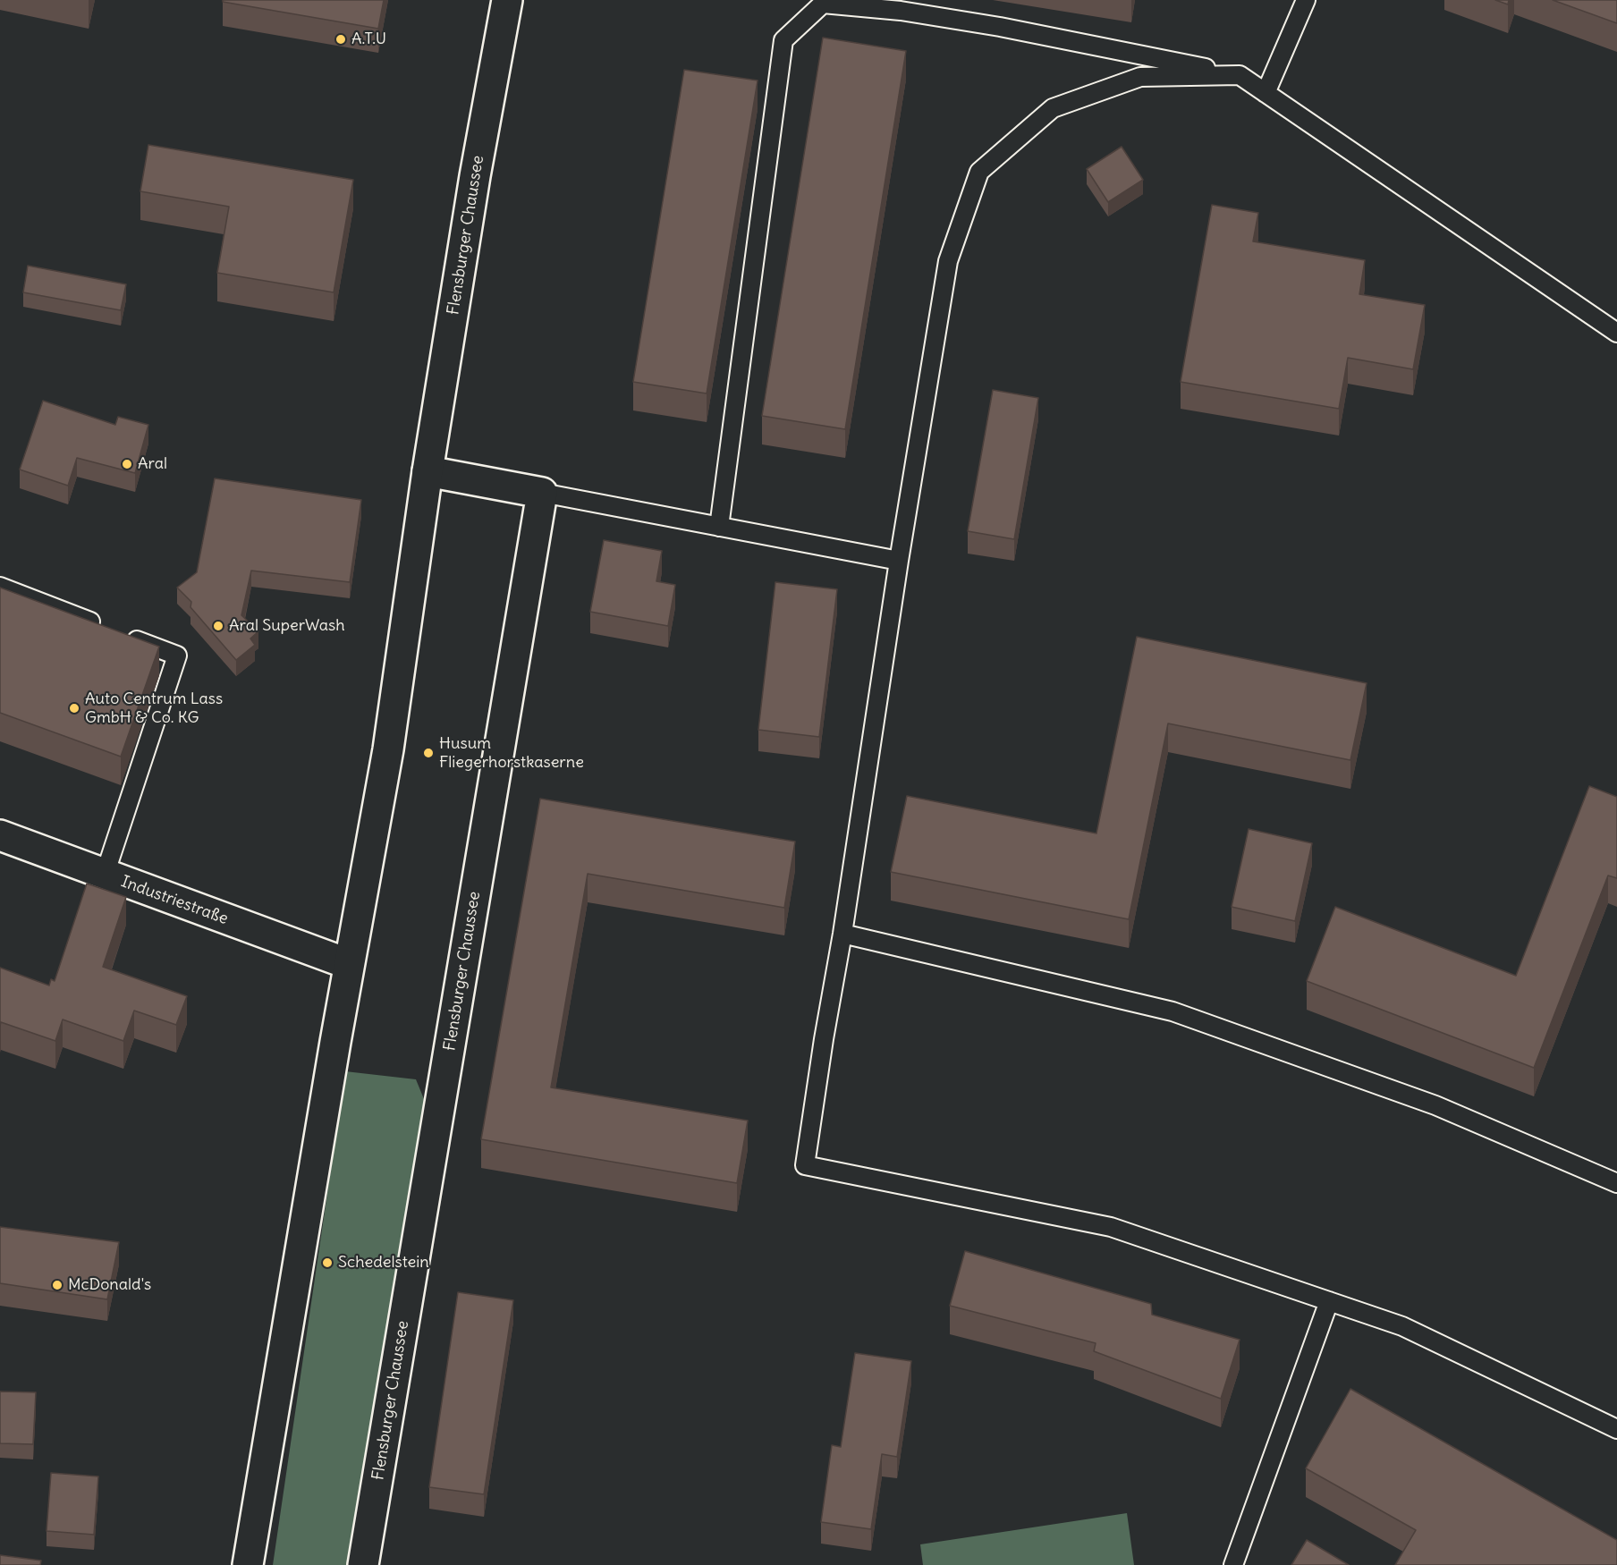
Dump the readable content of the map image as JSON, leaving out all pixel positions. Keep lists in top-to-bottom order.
{
  "streets": {
    "main road": ["Flensburger Chaussee", "Industriestraße"]
  },
  "crossings": [
    ["Flensburger Chaussee", "Industriestraße"]
  ],
  "places": [
    "A.T.U",
    "Aral",
    "Aral SuperWash",
    "Auto Centrum Lass GmbH & Co. KG",
    "Husum Fliegerhorstkaserne",
    "Schedelstein",
    "McDonald's"
  ]
}
